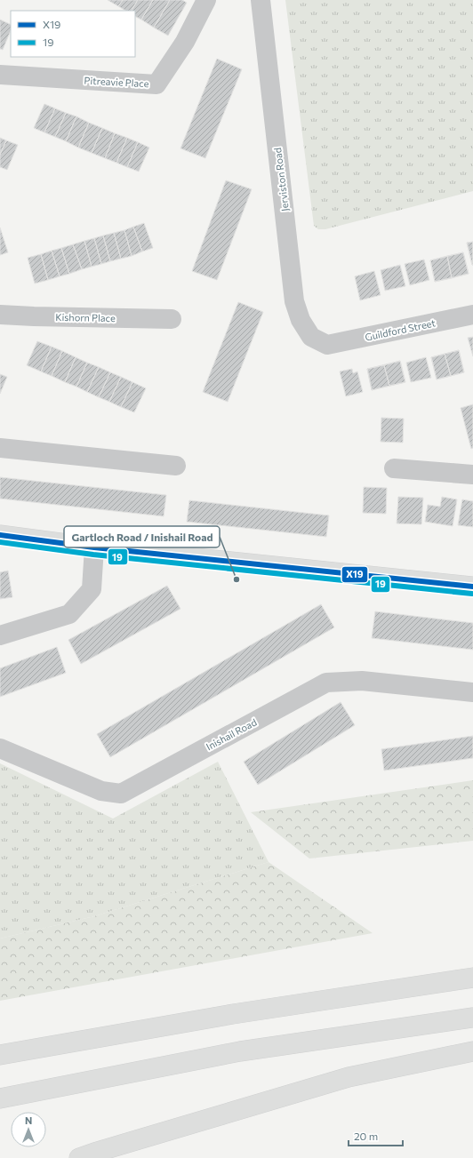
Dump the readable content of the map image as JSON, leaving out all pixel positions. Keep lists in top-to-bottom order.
{
  "streets": {
    "street": [
      "Pitreavie Place",
      "Jerviston Road",
      "Kishorn Place",
      "Guildford Street",
      "Inishail Road"
    ]
  },
  "crossings": [
    ["Jerviston Road", "Guildford Street"]
  ],
  "places": ["Gartloch Road / Inishail Road"],
  "lines": ["transit line X19", "transit line 19"],
  "legend": ["X19", "19"],
  "scale_bar": "20 m",
  "north": "top"
}
